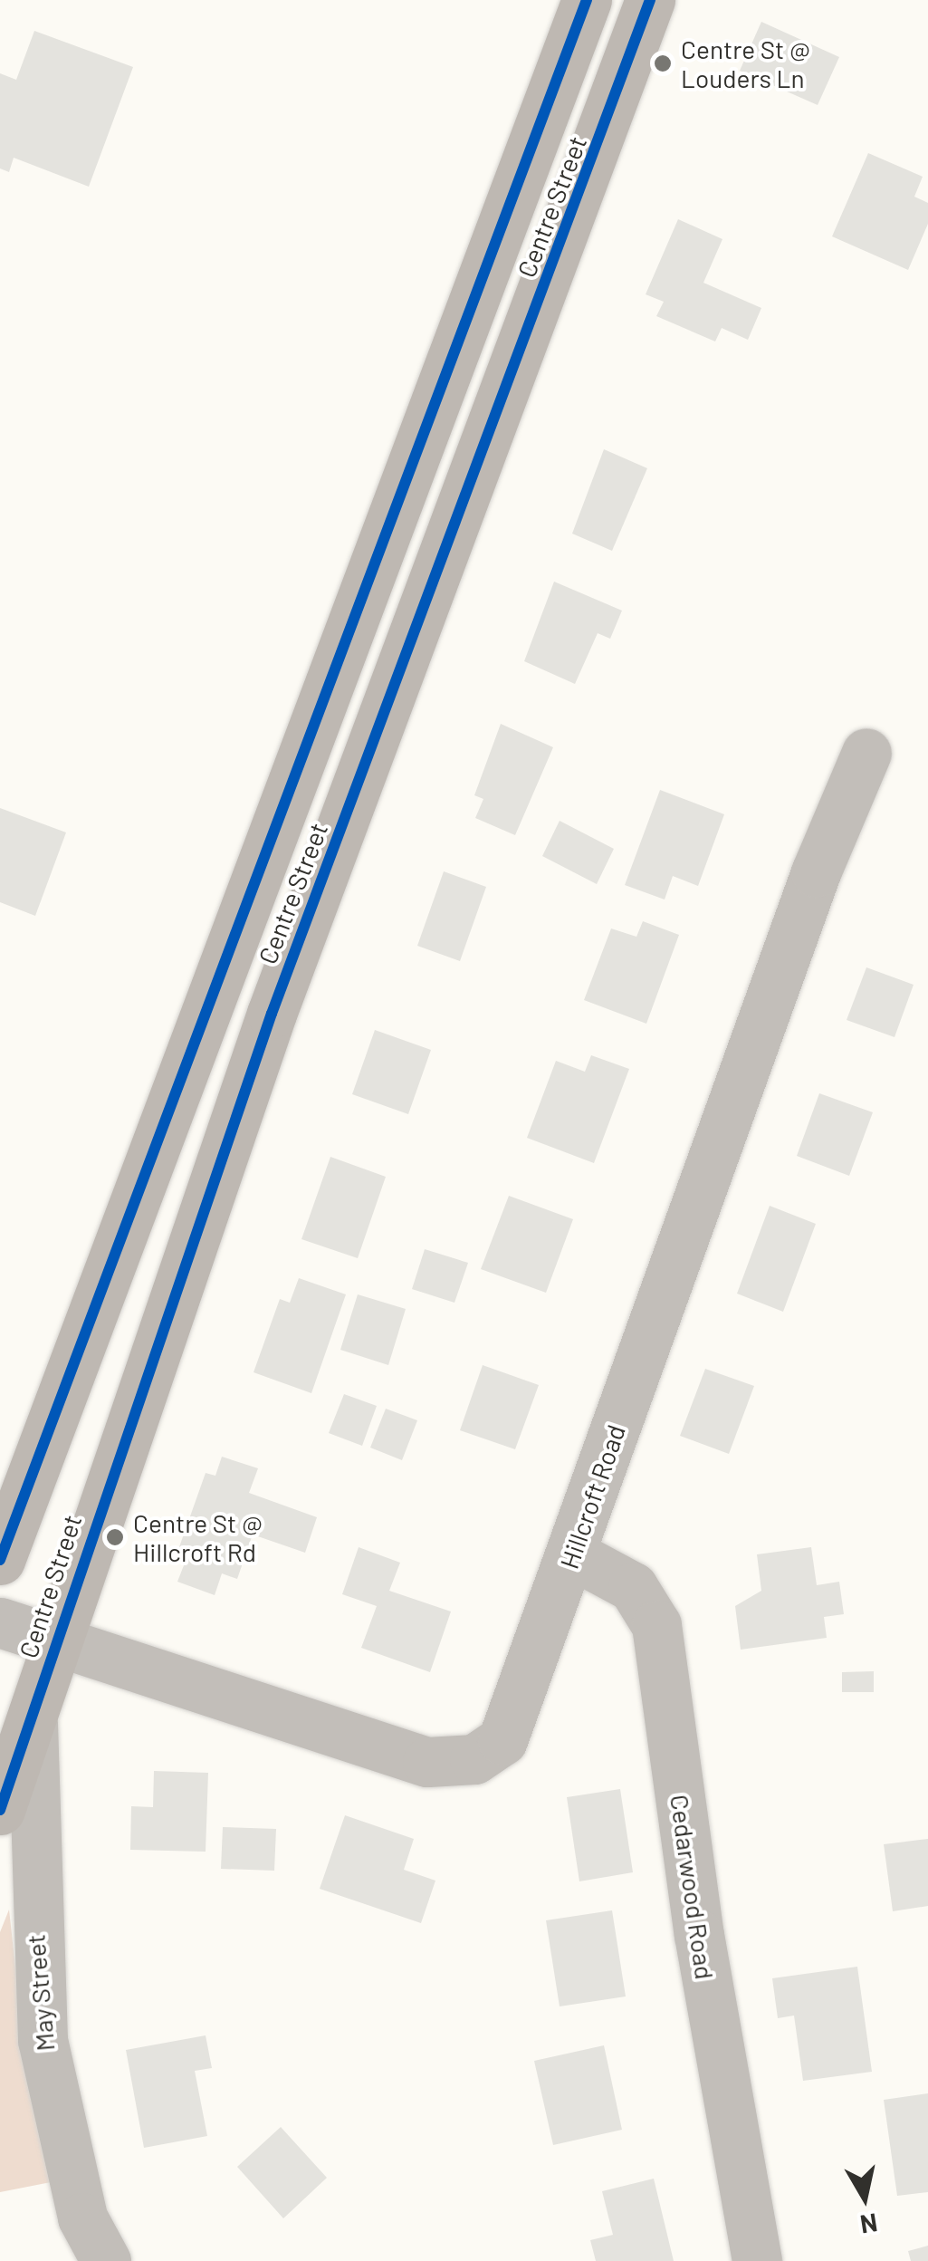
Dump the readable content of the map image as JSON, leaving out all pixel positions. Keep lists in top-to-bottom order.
{
  "streets": {
    "highway": ["Centre Street"],
    "street": ["Hillcroft Road", "Cedarwood Road", "May Street"]
  },
  "crossings": [
    ["Centre Street", "Hillcroft Road"],
    ["Centre Street", "May Street"],
    ["Hillcroft Road", "Cedarwood Road"]
  ],
  "places": ["Centre St @ Louders Ln", "Centre St @ Hillcroft Rd"],
  "north": "bottom"
}
